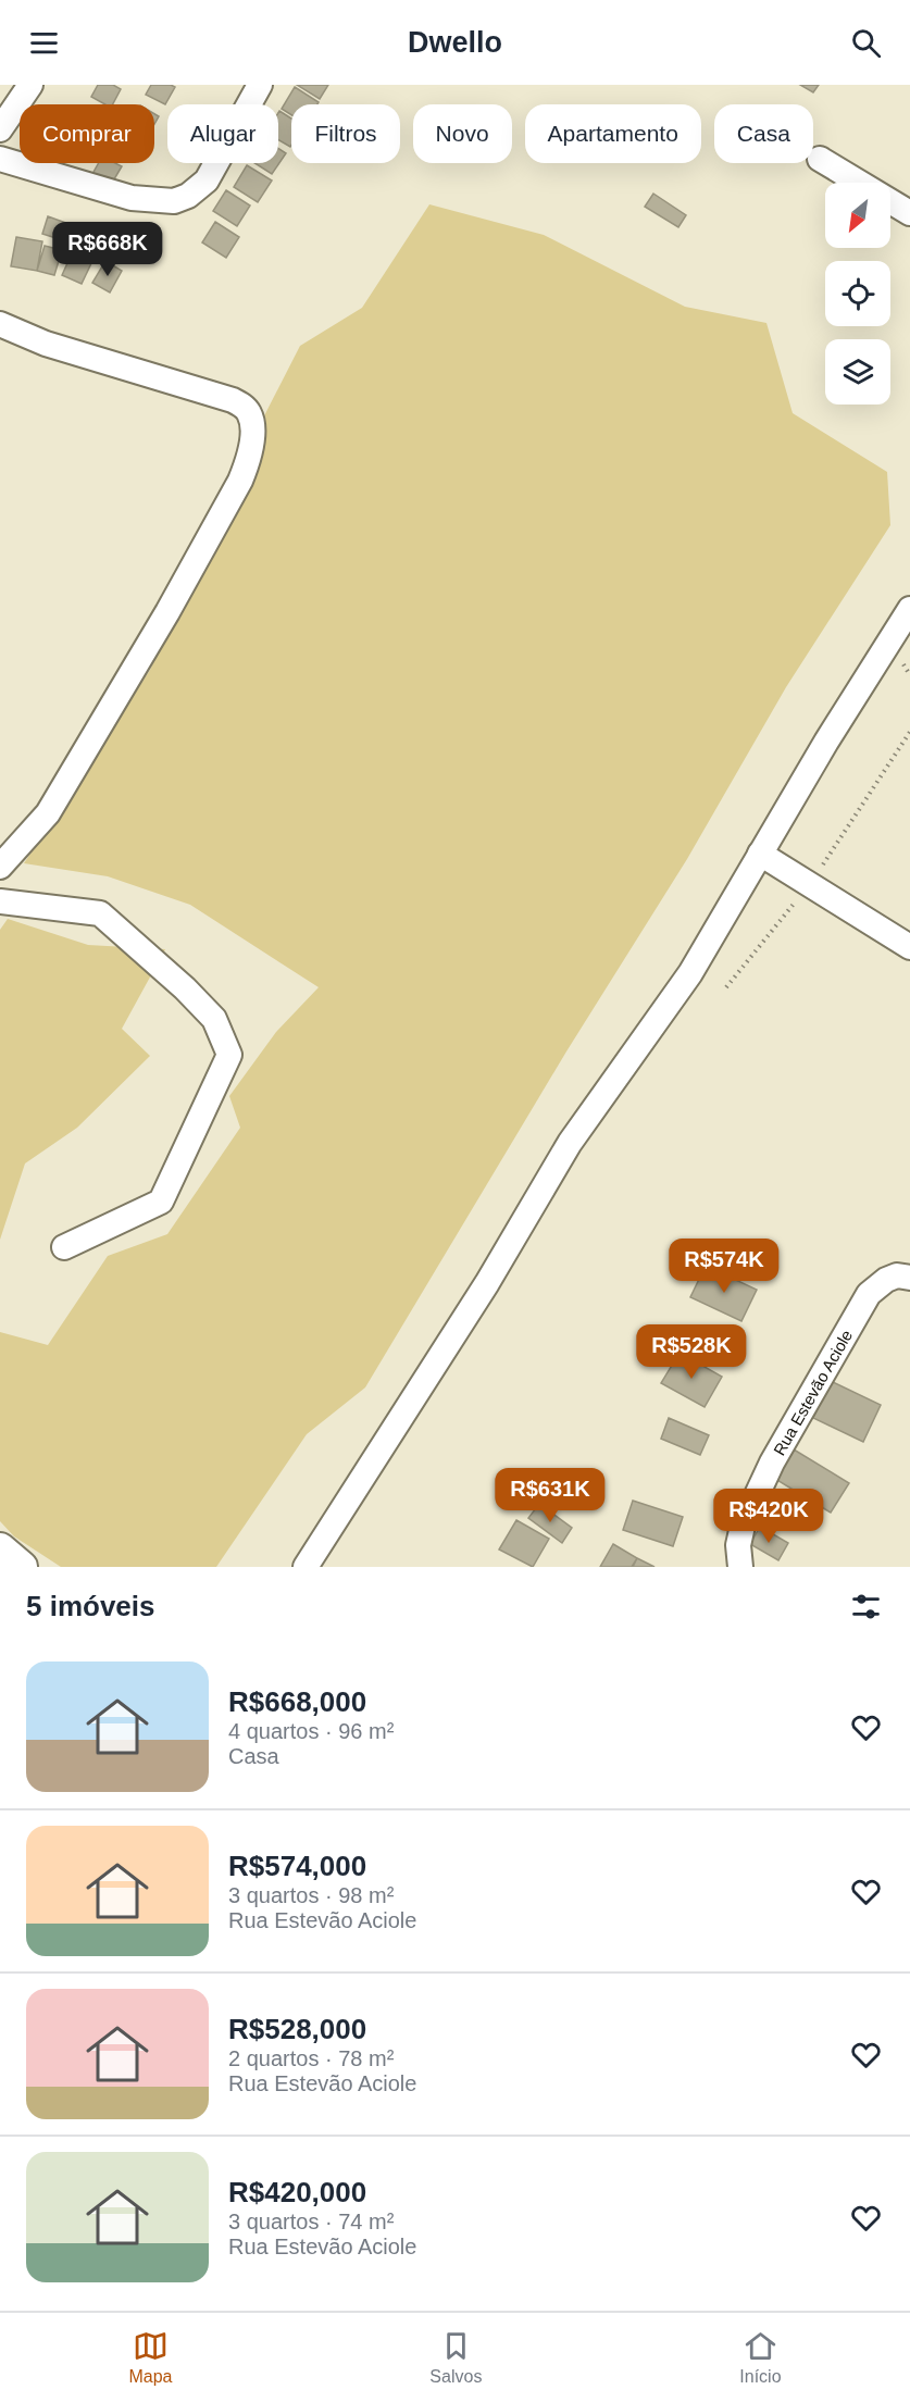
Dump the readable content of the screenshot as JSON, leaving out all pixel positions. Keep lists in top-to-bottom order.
{
  "streets": {
    "street": ["Rua Estevão Aciole"]
  },
  "north": "bottom left",
  "page": {
    "header": "Dwello",
    "chip": [
      "Comprar",
      "Alugar",
      "Filtros",
      "Novo",
      "Apartamento",
      "Casa"
    ],
    "price": [
      "R$668K",
      "R$574K",
      "R$528K",
      "R$631K",
      "R$420K"
    ],
    "heading": "5 imóveis",
    "list": [
      {
        "name": "R$668,000",
        "note": "4 quartos · 96 m² · Casa"
      },
      {
        "name": "R$574,000",
        "note": "3 quartos · 98 m² · Rua Estevão Aciole"
      },
      {
        "name": "R$528,000",
        "note": "2 quartos · 78 m² · Rua Estevão Aciole"
      },
      {
        "name": "R$420,000",
        "note": "3 quartos · 74 m² · Rua Estevão Aciole"
      }
    ],
    "tabs": ["Mapa", "Salvos", "Início"]
  }
}
